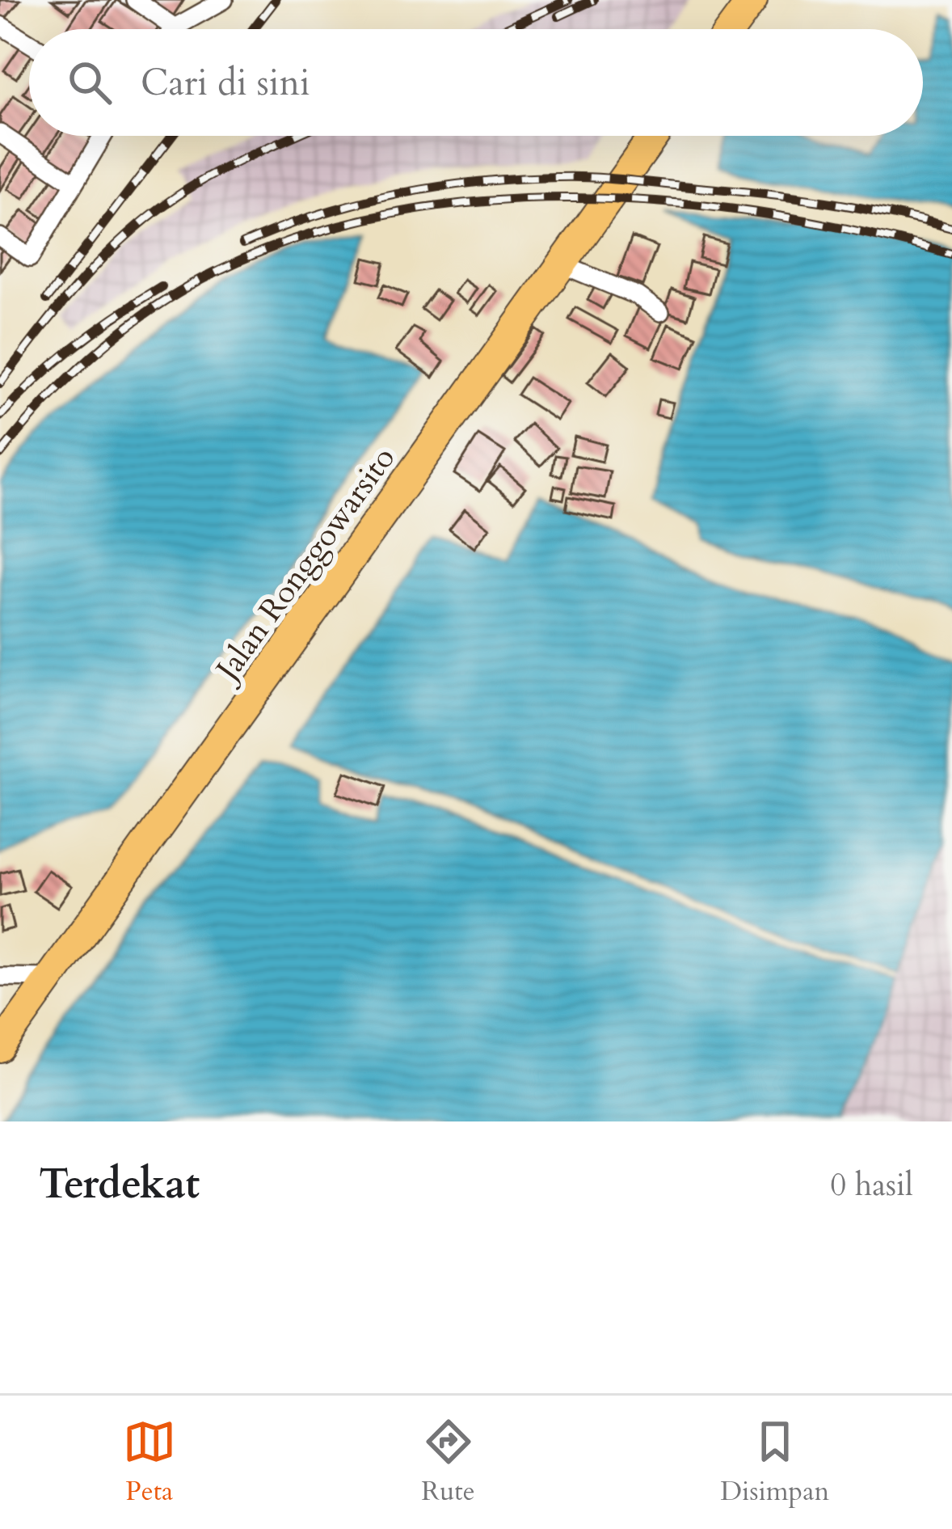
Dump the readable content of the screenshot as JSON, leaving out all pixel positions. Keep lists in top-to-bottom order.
{
  "streets": {
    "main road": ["Jalan Ronggowarsito"]
  },
  "page": {
    "search": "Cari di sini",
    "heading": ["Terdekat", "0 hasil"],
    "nav": ["Peta", "Rute", "Disimpan"]
  }
}
